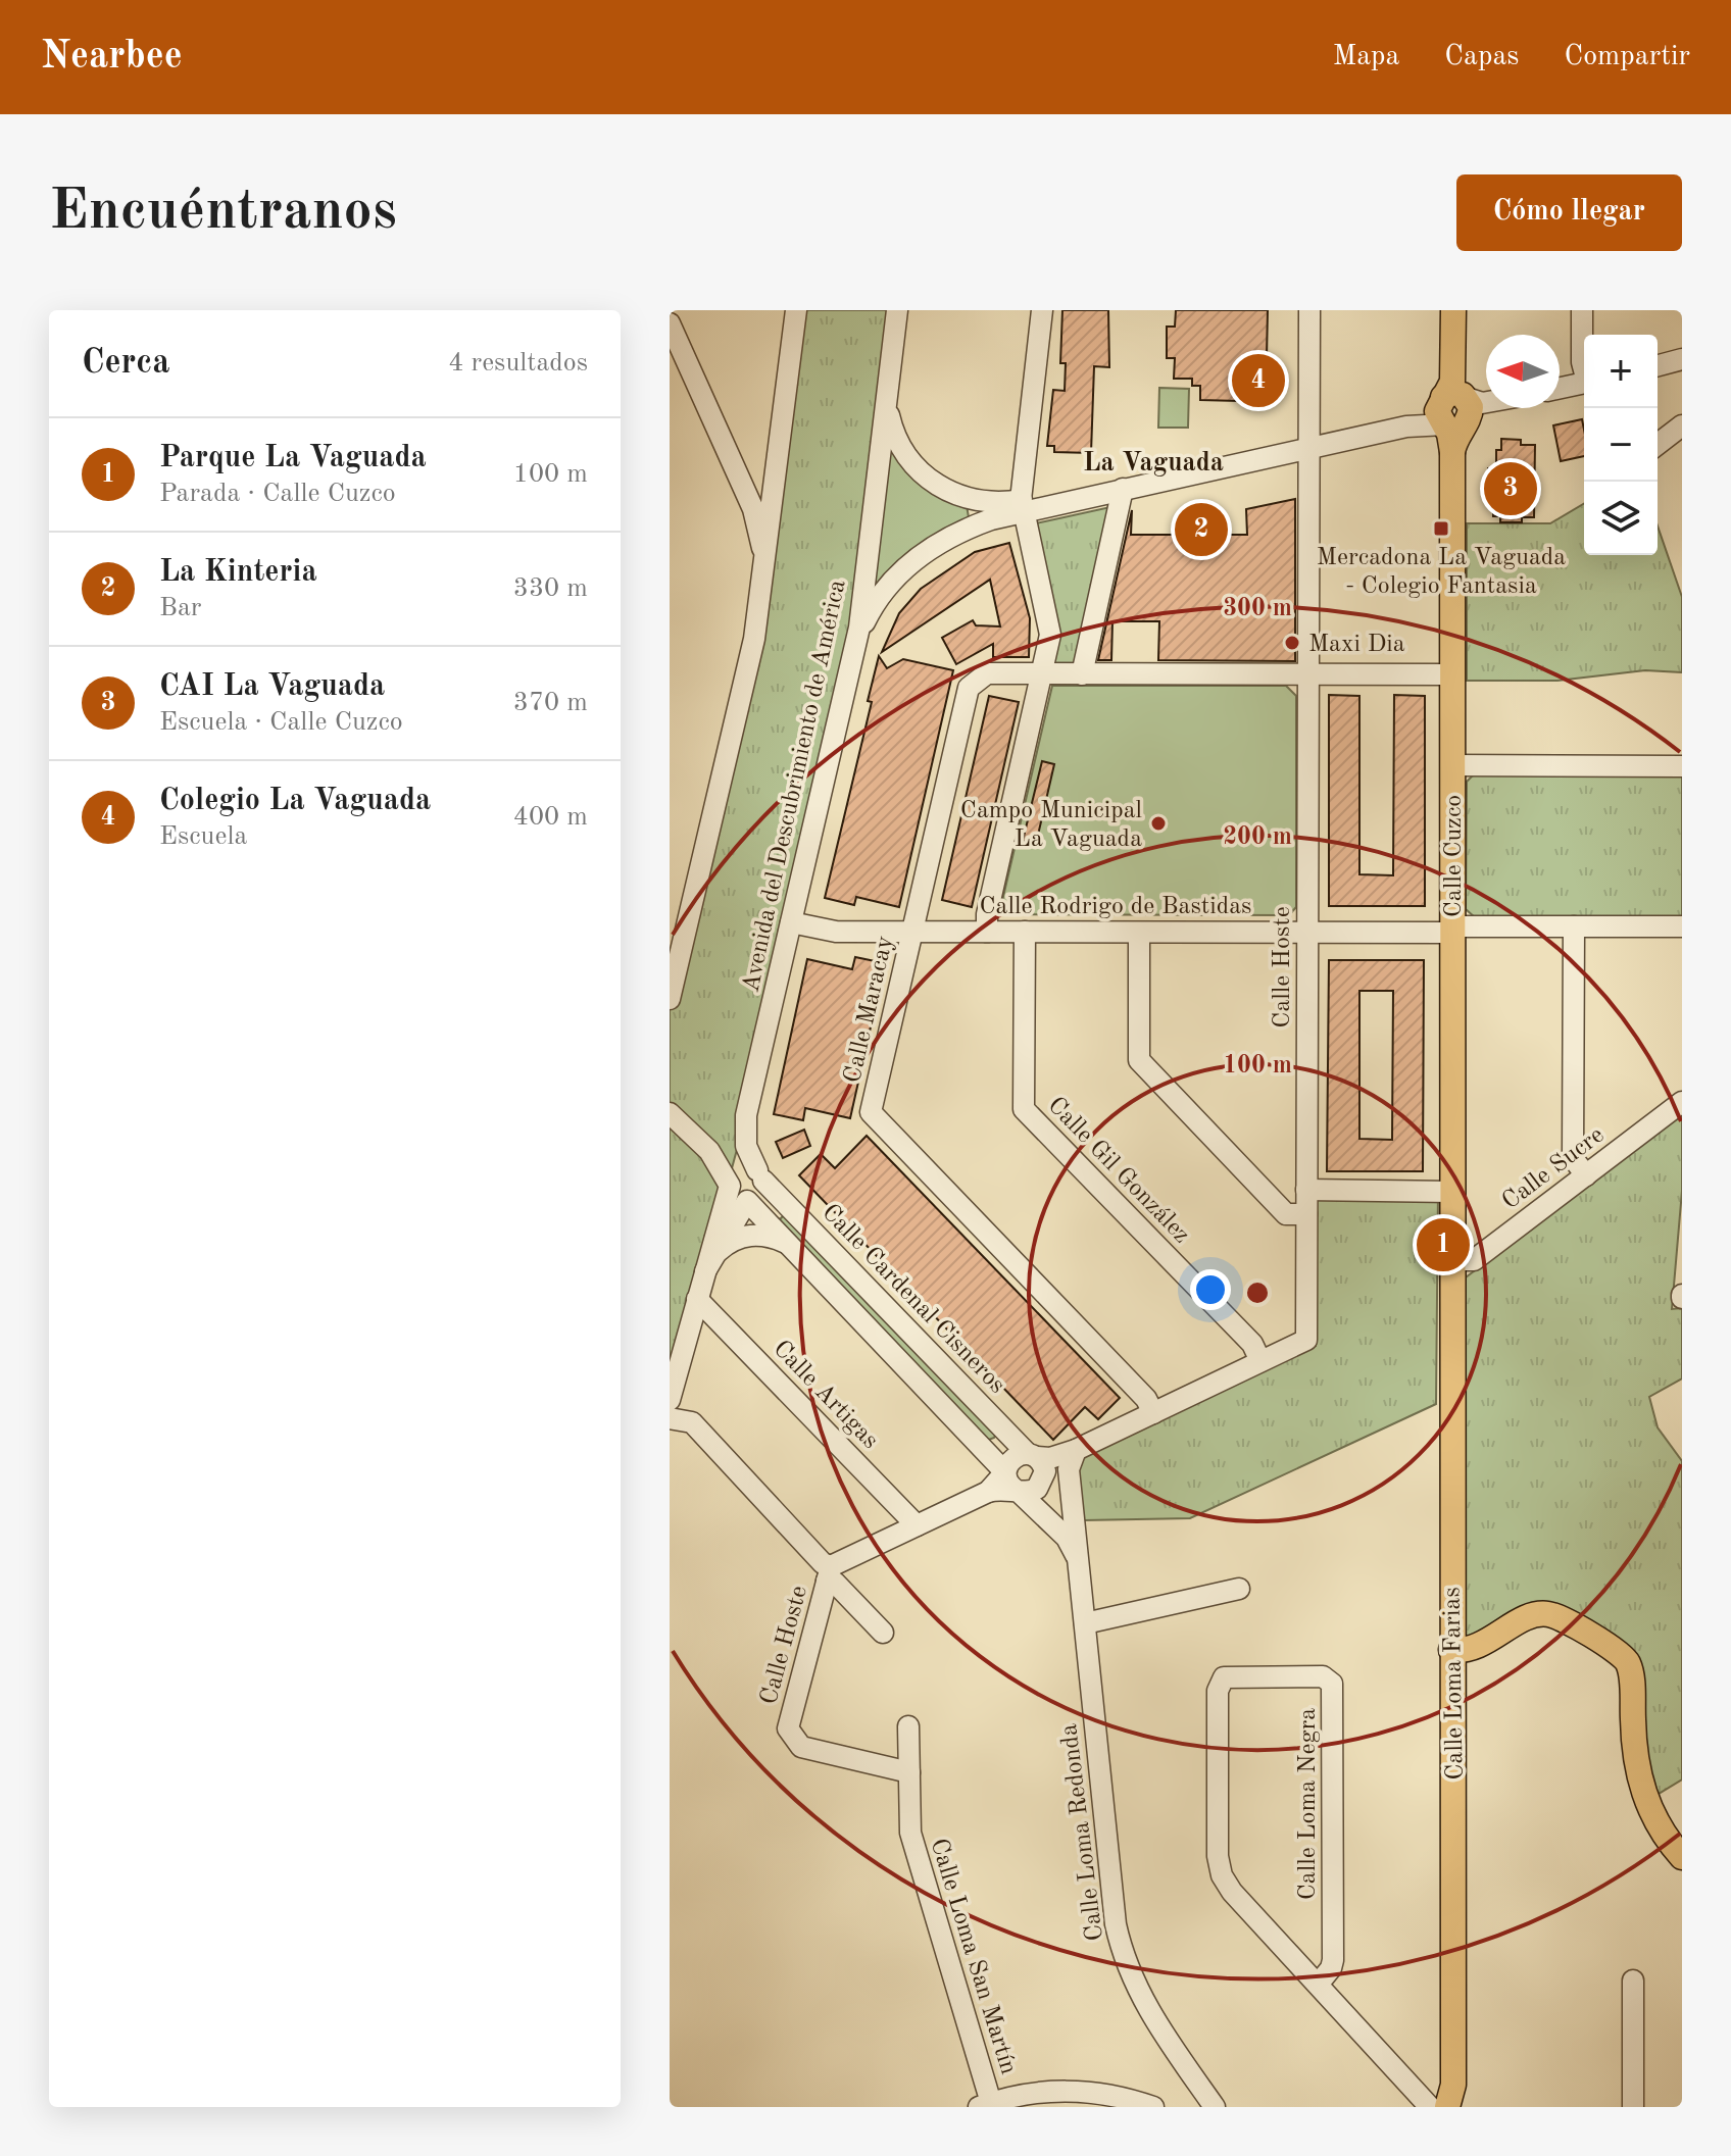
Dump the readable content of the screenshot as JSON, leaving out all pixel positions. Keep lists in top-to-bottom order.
{
  "streets": {
    "main road": ["Calle Cuzco", "Calle Loma Farias"],
    "street": [
      "Avenida del Descubrimiento de América",
      "Calle Rodrigo de Bastidas",
      "Calle Hoste",
      "Calle Maracay",
      "Calle Sucre",
      "Calle Gil González",
      "Calle Cardenal Cisneros",
      "Calle Artigas",
      "Calle Loma Negra",
      "Calle Loma Redonda",
      "Calle Loma San Martín"
    ]
  },
  "crossings": [
    ["Avenida del Descubrimiento de América", "Calle Rodrigo de Bastidas"],
    ["Avenida del Descubrimiento de América", "Calle Cardenal Cisneros"],
    ["Calle Cuzco", "Calle Rodrigo de Bastidas"],
    ["Calle Cuzco", "Calle Maracay"],
    ["Calle Cuzco", "Calle Sucre"],
    ["Calle Cuzco", "Calle Loma Farias"],
    ["Calle Rodrigo de Bastidas", "Calle Hoste"],
    ["Calle Rodrigo de Bastidas", "Calle Maracay"],
    ["Calle Rodrigo de Bastidas", "Calle Gil González"],
    ["Calle Hoste", "Calle Maracay"],
    ["Calle Hoste", "Calle Gil González"],
    ["Calle Hoste", "Calle Cardenal Cisneros"],
    ["Calle Hoste", "Calle Artigas"],
    ["Calle Hoste", "Calle Loma San Martín"],
    ["Calle Sucre", "Calle Loma Farias"],
    ["Calle Cardenal Cisneros", "Calle Loma Redonda"]
  ],
  "districts": ["La Vaguada"],
  "places": {
    "transit": ["Mercadona La Vaguada - Colegio Fantasia"],
    "other": ["Maxi Dia", "Campo Municipal La Vaguada"]
  },
  "north": "left",
  "page": {
    "header": "Nearbee",
    "nav": ["Mapa", "Capas", "Compartir"],
    "buttons": "Cómo llegar",
    "title": "Encuéntranos",
    "heading": ["Cerca", "4 resultados"],
    "map_buttons": ["+", "−"],
    "pins": [
      "4",
      "3",
      "2",
      "1"
    ],
    "list": [
      {
        "mark": "1",
        "name": "Parque La Vaguada",
        "note": "Parada · Calle Cuzco",
        "value": "100 m"
      },
      {
        "mark": "2",
        "name": "La Kinteria",
        "note": "Bar",
        "value": "330 m"
      },
      {
        "mark": "3",
        "name": "CAI La Vaguada",
        "note": "Escuela · Calle Cuzco",
        "value": "370 m"
      },
      {
        "mark": "4",
        "name": "Colegio La Vaguada",
        "note": "Escuela",
        "value": "400 m"
      }
    ]
  },
  "rings": ["300 m", "200 m", "100 m"]
}
